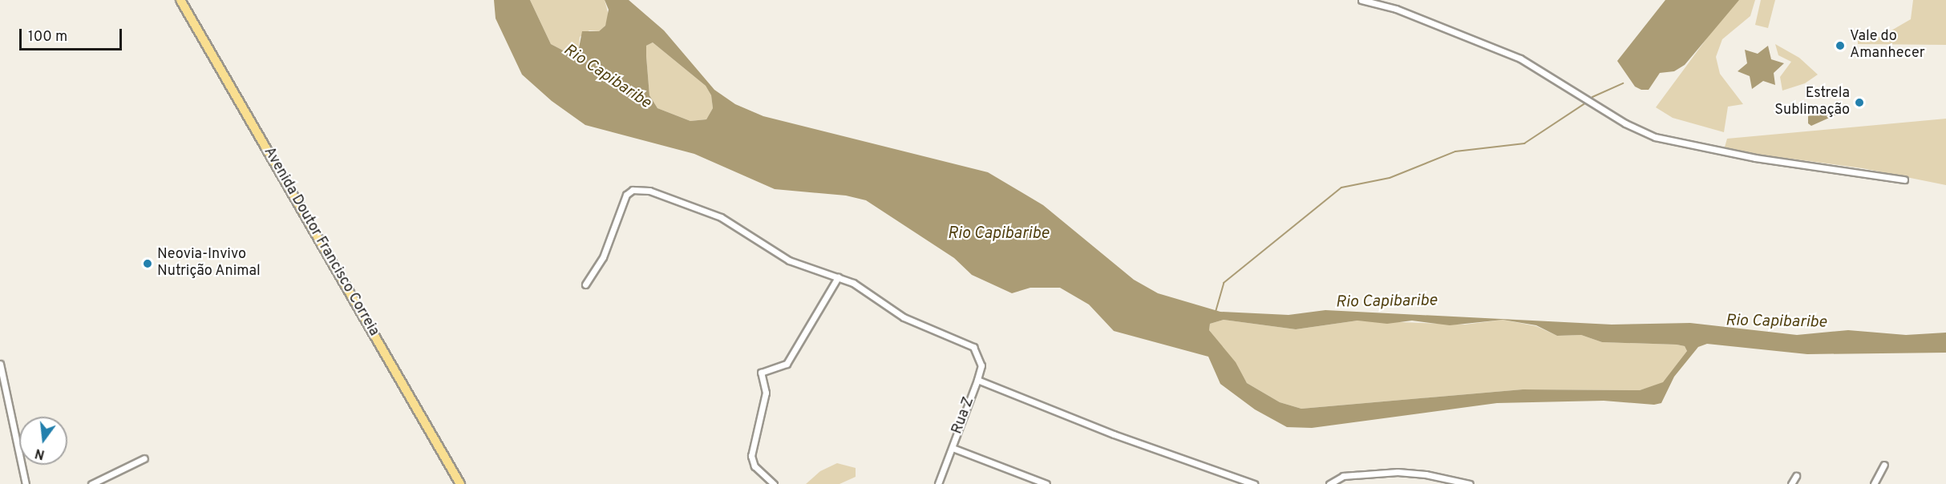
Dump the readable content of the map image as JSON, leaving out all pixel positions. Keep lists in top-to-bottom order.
{
  "streets": {
    "main road": ["Avenida Doutor Francisco Correia"],
    "street": ["Rua Z"]
  },
  "water": ["Rio Capibaribe"],
  "places": ["Vale do Amanhecer", "Estrela Sublimação", "Neovia-Invivo Nutrição Animal"],
  "scale_bar": "100 m",
  "north": "bottom"
}
